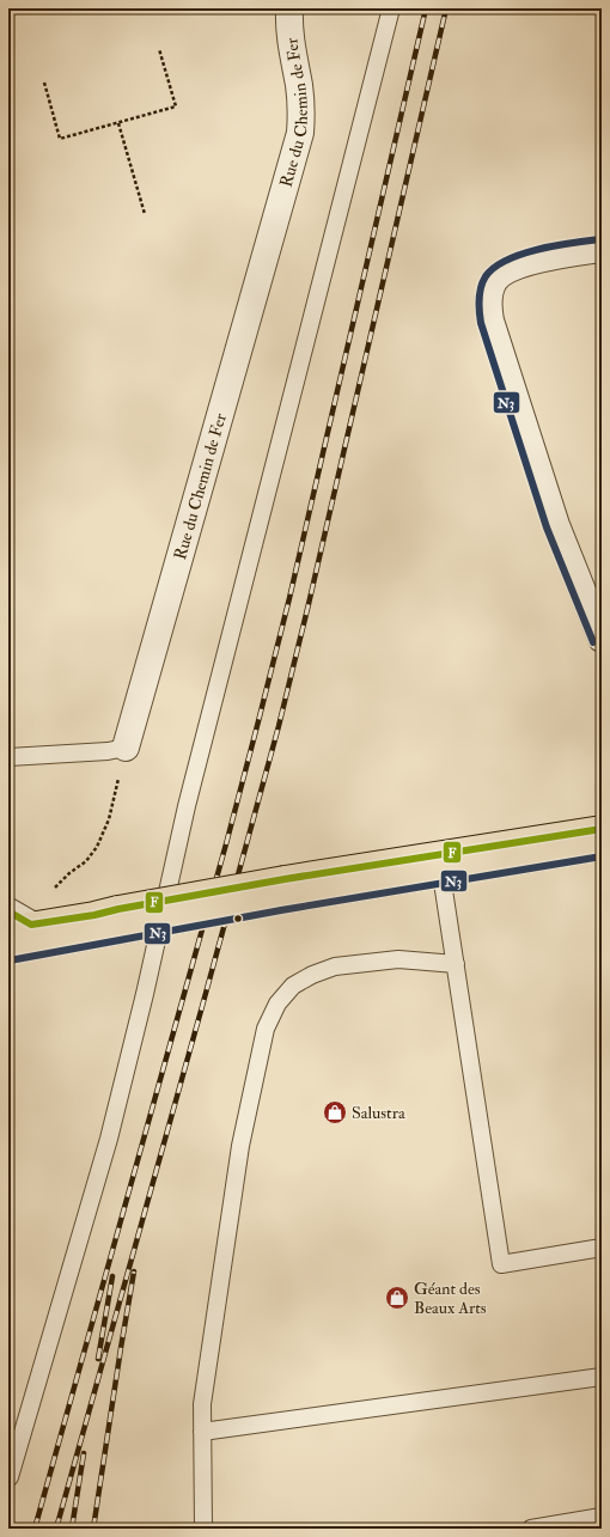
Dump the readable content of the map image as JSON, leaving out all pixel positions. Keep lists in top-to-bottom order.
{
  "streets": {
    "street": ["Rue du Chemin de Fer"]
  },
  "places": {
    "shop": ["Salustra", "Géant des Beaux Arts"]
  },
  "lines": ["transit line N3", "transit line F"]
}
